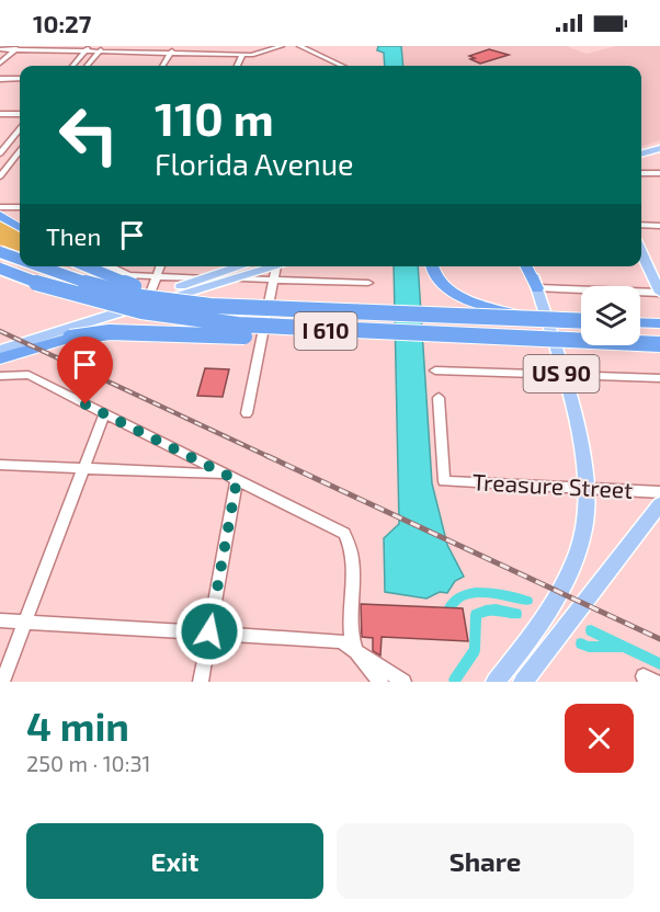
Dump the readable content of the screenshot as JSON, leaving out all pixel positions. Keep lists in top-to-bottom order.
{
  "streets": {
    "highway": ["I 610"],
    "main road": ["US 90"],
    "street": ["Treasure Street"]
  },
  "crossings": [
    ["US 90", "Treasure Street"]
  ],
  "page": {
    "status": "10:27",
    "turn": ["110 m", "Florida Avenue"],
    "then": "Then",
    "heading": ["4 min", "250 m · 10:31"],
    "buttons": ["Exit", "Share"]
  }
}
